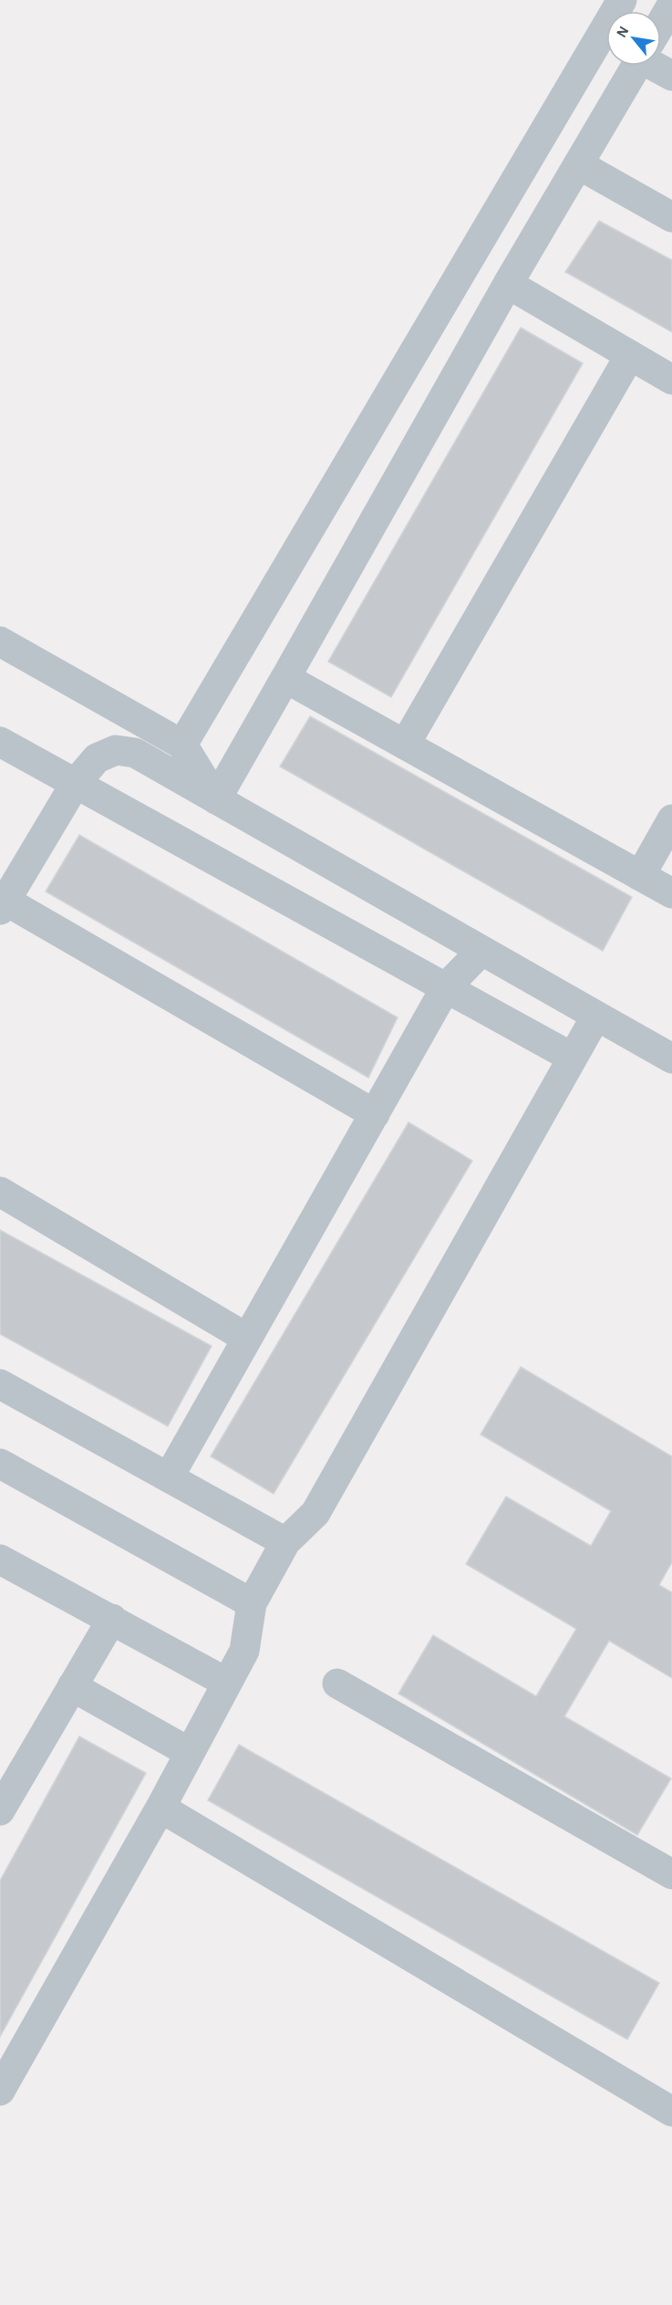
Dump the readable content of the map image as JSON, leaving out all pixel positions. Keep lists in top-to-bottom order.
{
  "north": "top left"
}
